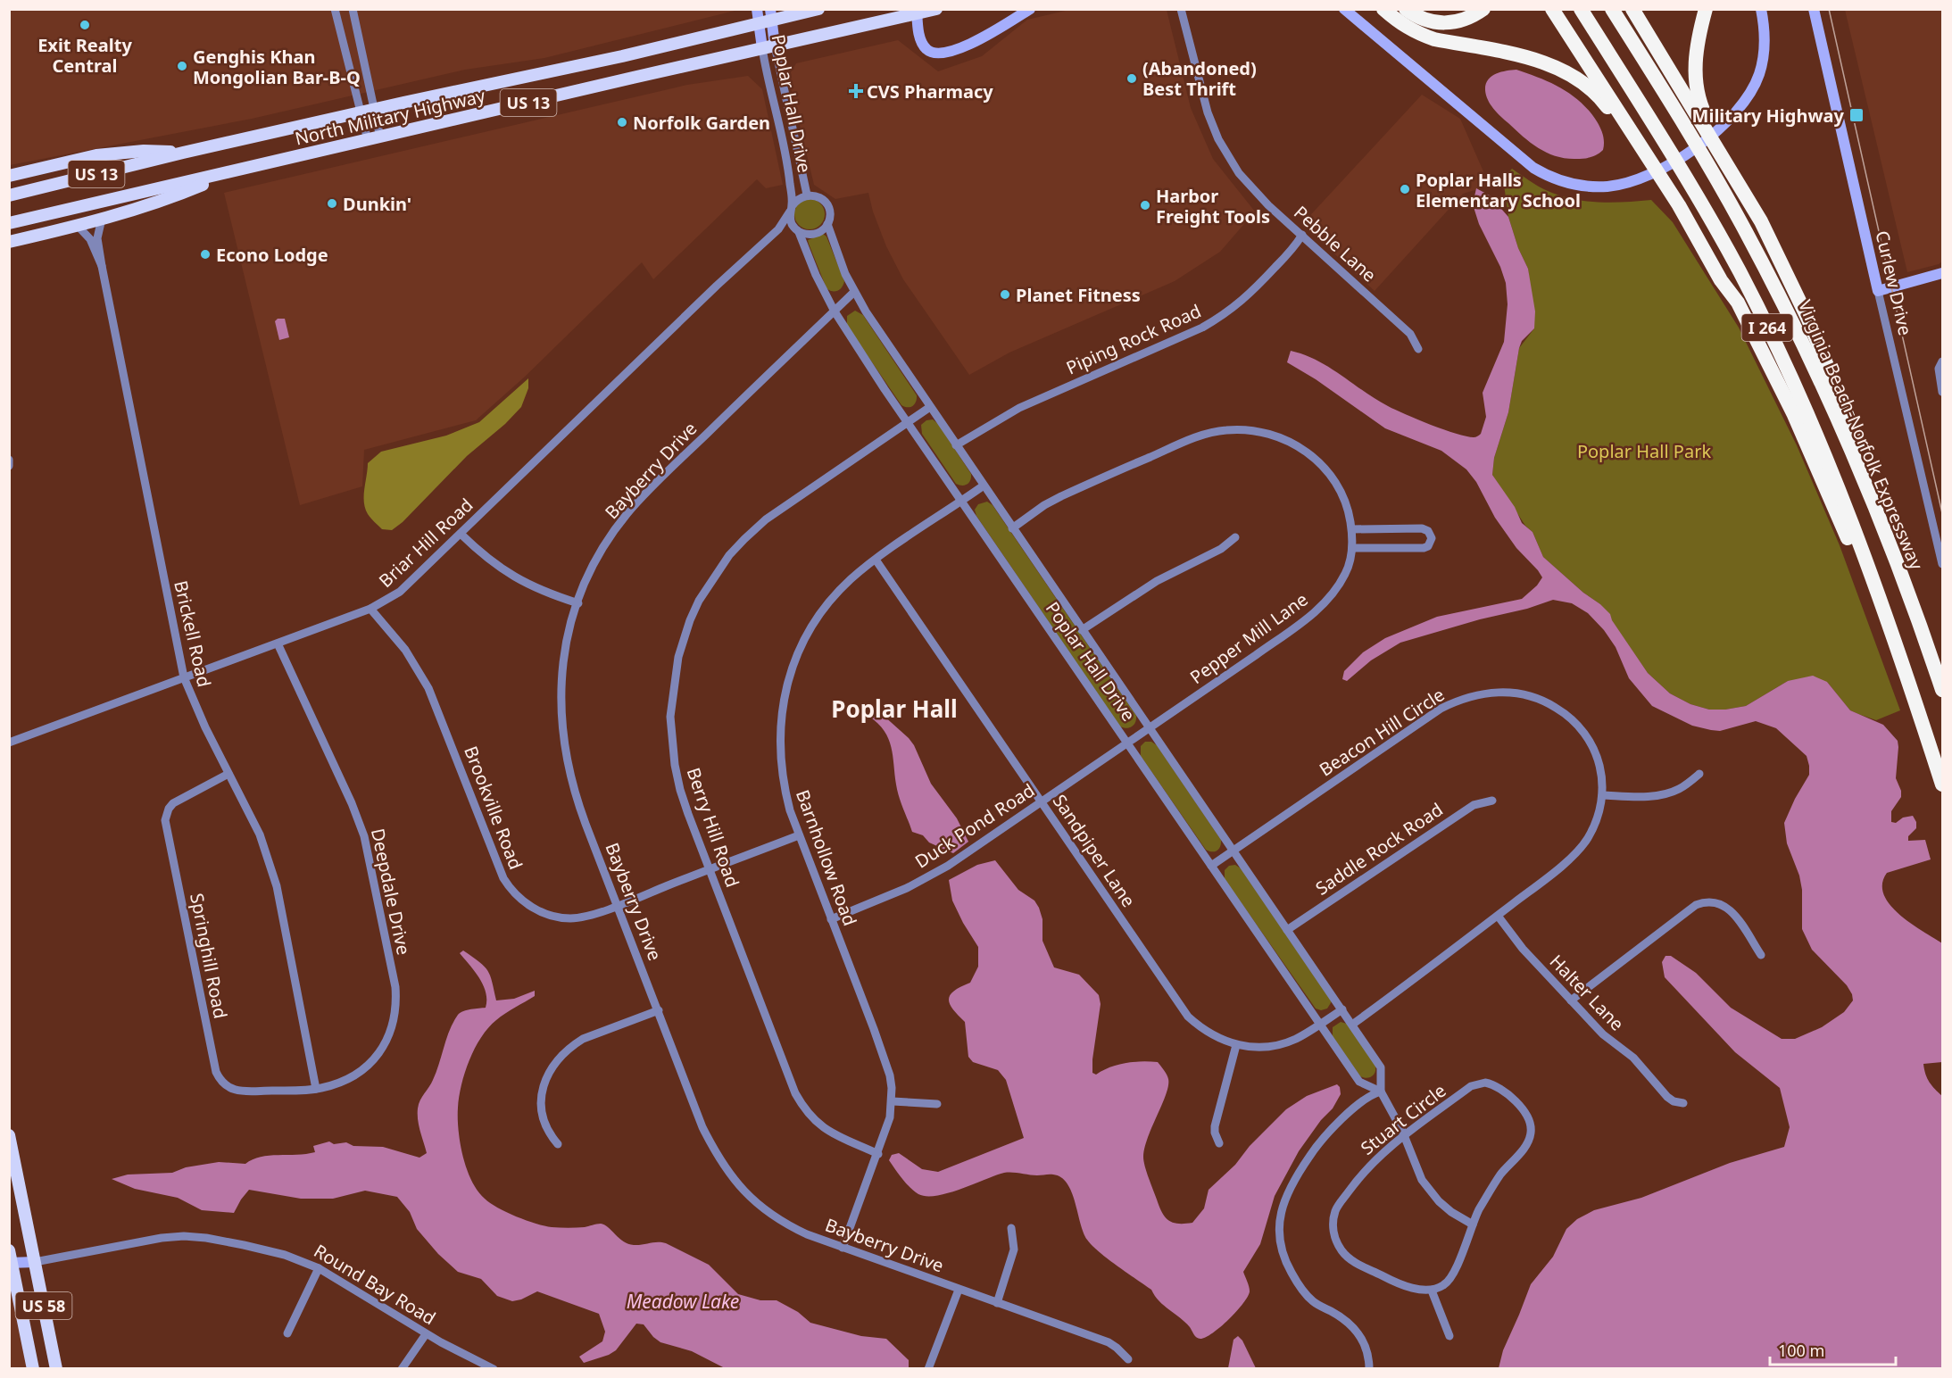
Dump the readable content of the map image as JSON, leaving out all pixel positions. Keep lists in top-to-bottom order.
{
  "streets": {
    "highway": ["I 264", "Virginia Beach-Norfolk Expressway"],
    "main road": ["US 13", "North Military Highway", "US 58"],
    "street": [
      "Poplar Hall Drive",
      "Pebble Lane",
      "Curlew Drive",
      "Piping Rock Road",
      "Bayberry Drive",
      "Briar Hill Road",
      "Brickell Road",
      "Pepper Mill Lane",
      "Beacon Hill Circle",
      "Brookville Road",
      "Duck Pond Road",
      "Berry Hill Road",
      "Saddle Rock Road",
      "Sandpiper Lane",
      "Barnhollow Road",
      "Deepdale Drive",
      "Springhill Road",
      "Halter Lane",
      "Stuart Circle",
      "Round Bay Road"
    ]
  },
  "crossings": [
    ["Poplar Hall Drive", "North Military Highway"],
    ["Poplar Hall Drive", "Piping Rock Road"],
    ["Poplar Hall Drive", "Bayberry Drive"],
    ["Poplar Hall Drive", "Briar Hill Road"],
    ["Poplar Hall Drive", "Pepper Mill Lane"],
    ["Poplar Hall Drive", "Beacon Hill Circle"],
    ["Poplar Hall Drive", "Duck Pond Road"],
    ["Poplar Hall Drive", "Berry Hill Road"],
    ["Poplar Hall Drive", "Saddle Rock Road"],
    ["Poplar Hall Drive", "Sandpiper Lane"],
    ["Poplar Hall Drive", "Barnhollow Road"],
    ["Poplar Hall Drive", "Stuart Circle"],
    ["Pebble Lane", "Piping Rock Road"],
    ["Bayberry Drive", "Brookville Road"],
    ["Bayberry Drive", "Barnhollow Road"],
    ["Briar Hill Road", "Brickell Road"],
    ["Briar Hill Road", "Brookville Road"],
    ["Briar Hill Road", "Deepdale Drive"],
    ["Brickell Road", "Deepdale Drive"],
    ["Brickell Road", "Springhill Road"],
    ["Pepper Mill Lane", "Duck Pond Road"],
    ["Beacon Hill Circle", "Halter Lane"],
    ["Brookville Road", "Berry Hill Road"],
    ["Brookville Road", "Barnhollow Road"],
    ["Duck Pond Road", "Sandpiper Lane"],
    ["Duck Pond Road", "Barnhollow Road"],
    ["Berry Hill Road", "Barnhollow Road"],
    ["Sandpiper Lane", "Barnhollow Road"],
    ["Deepdale Drive", "Springhill Road"],
    ["Round Bay Road", "US 58"]
  ],
  "districts": ["Poplar Hall"],
  "water": ["Meadow Lake"],
  "parks": ["Poplar Hall Park"],
  "places": {
    "other": [
      "Exit Realty Central",
      "Genghis Khan Mongolian Bar-B-Q",
      "(Abandoned) Best Thrift",
      "Norfolk Garden",
      "Poplar Halls Elementary School",
      "Dunkin'",
      "Harbor Freight Tools",
      "Econo Lodge",
      "Planet Fitness"
    ],
    "health": ["CVS Pharmacy"],
    "transit": ["Military Highway"]
  },
  "scale_bar": "100 m"
}
